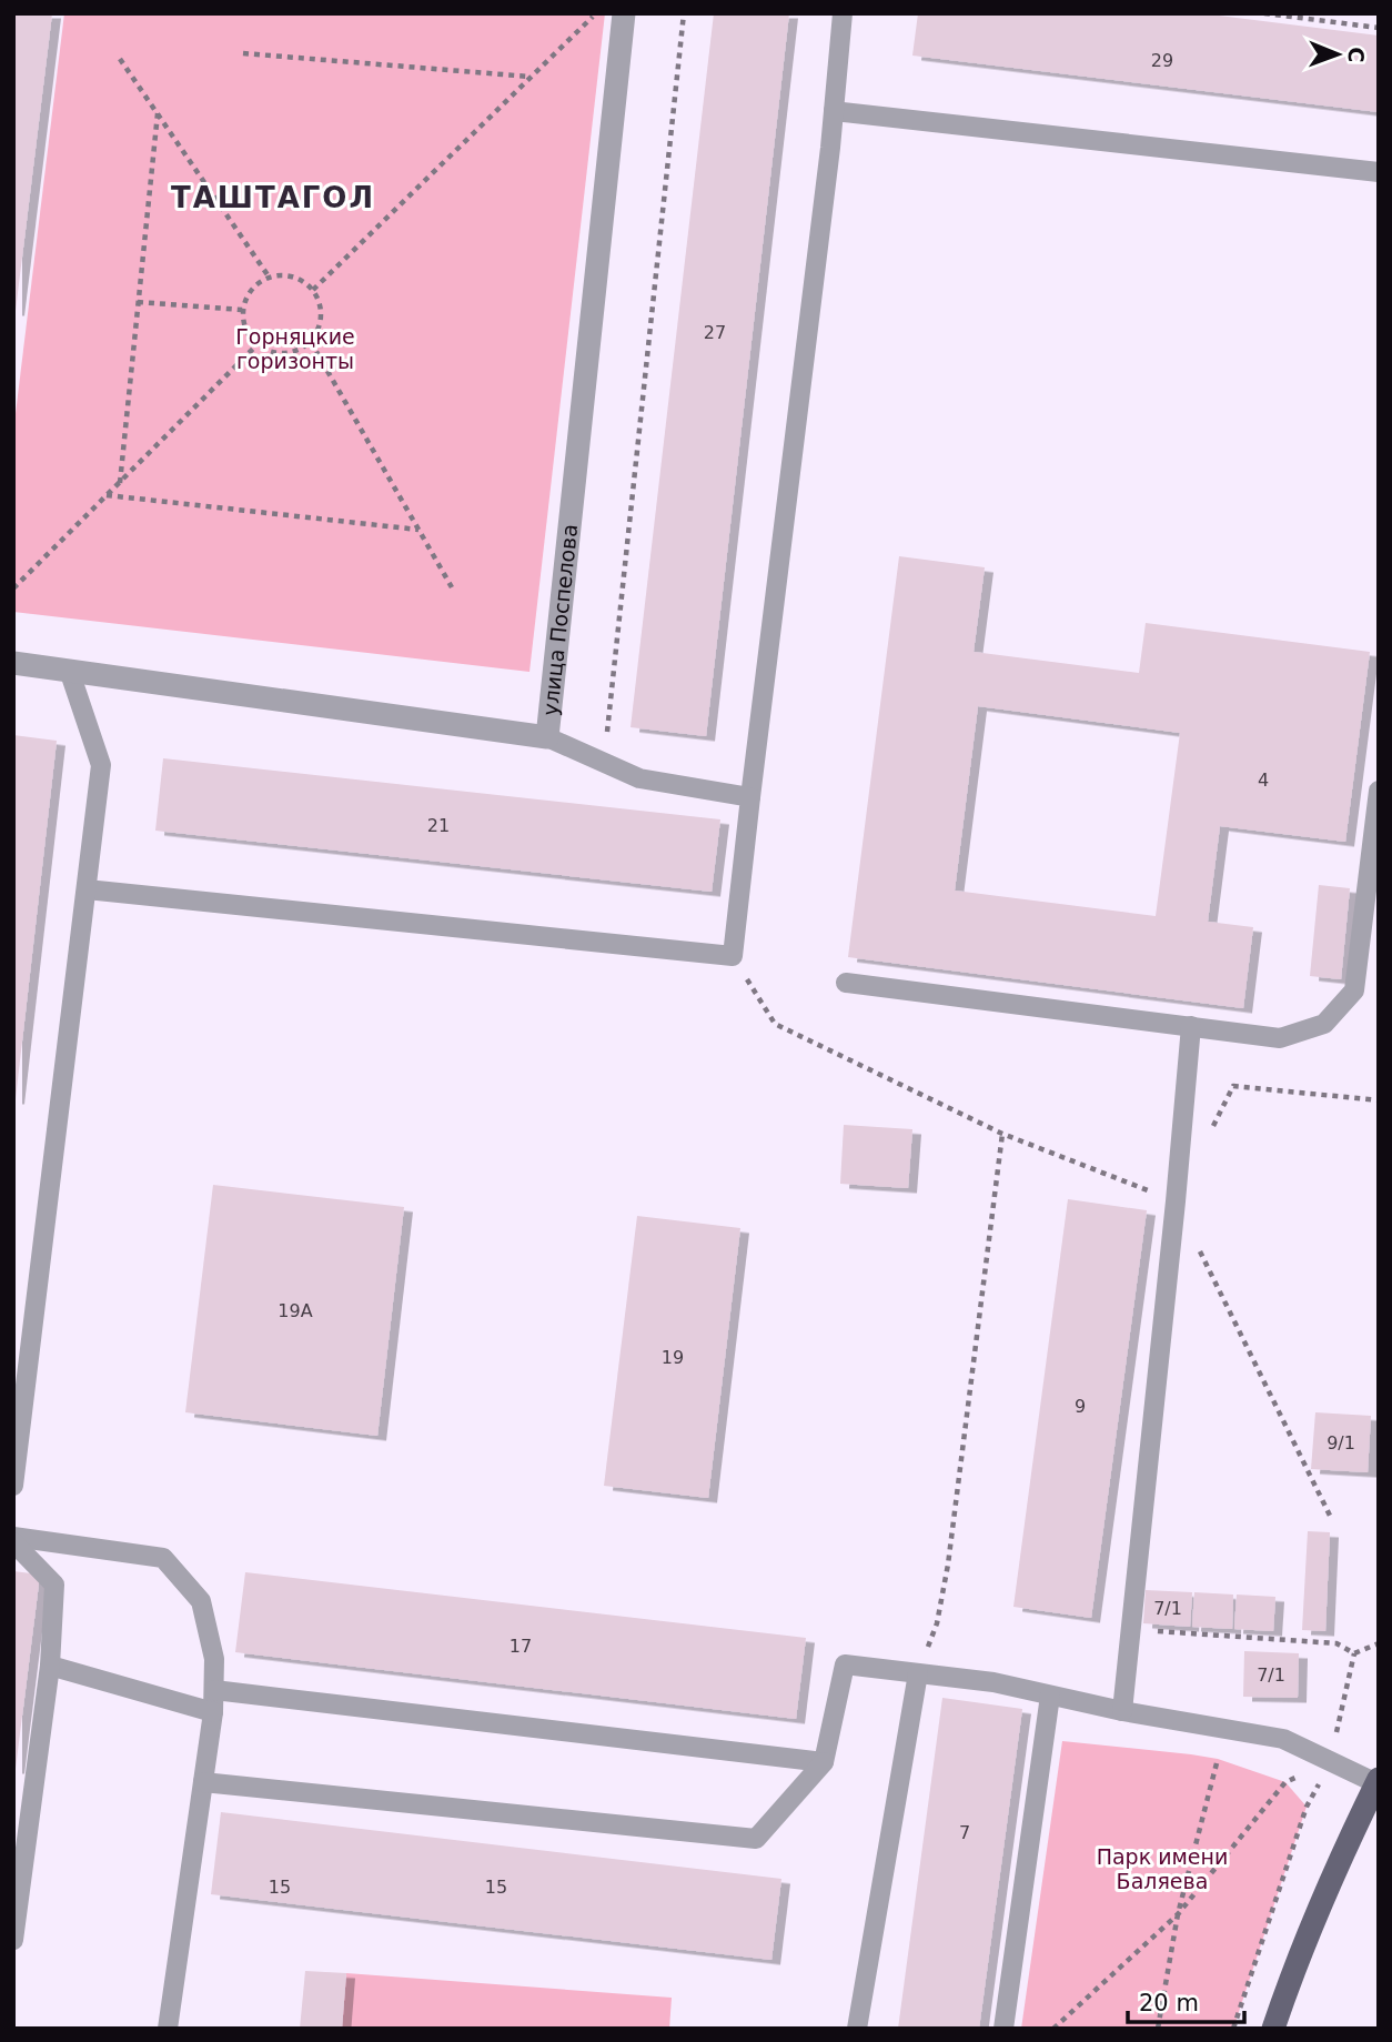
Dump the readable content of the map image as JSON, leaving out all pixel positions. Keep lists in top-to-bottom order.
{
  "streets": {
    "street": ["улица Поспелова"]
  },
  "districts": ["ТАШТАГОЛ"],
  "parks": ["Горняцкие горизонты", "Парк имени Баляева"],
  "house_numbers": [
    "29",
    "27",
    "4",
    "21",
    "19А",
    "19",
    "9",
    "9/1",
    "7/1",
    "17",
    "7/1",
    "7",
    "15",
    "15"
  ],
  "scale_bar": "20 m",
  "north": "right"
}
